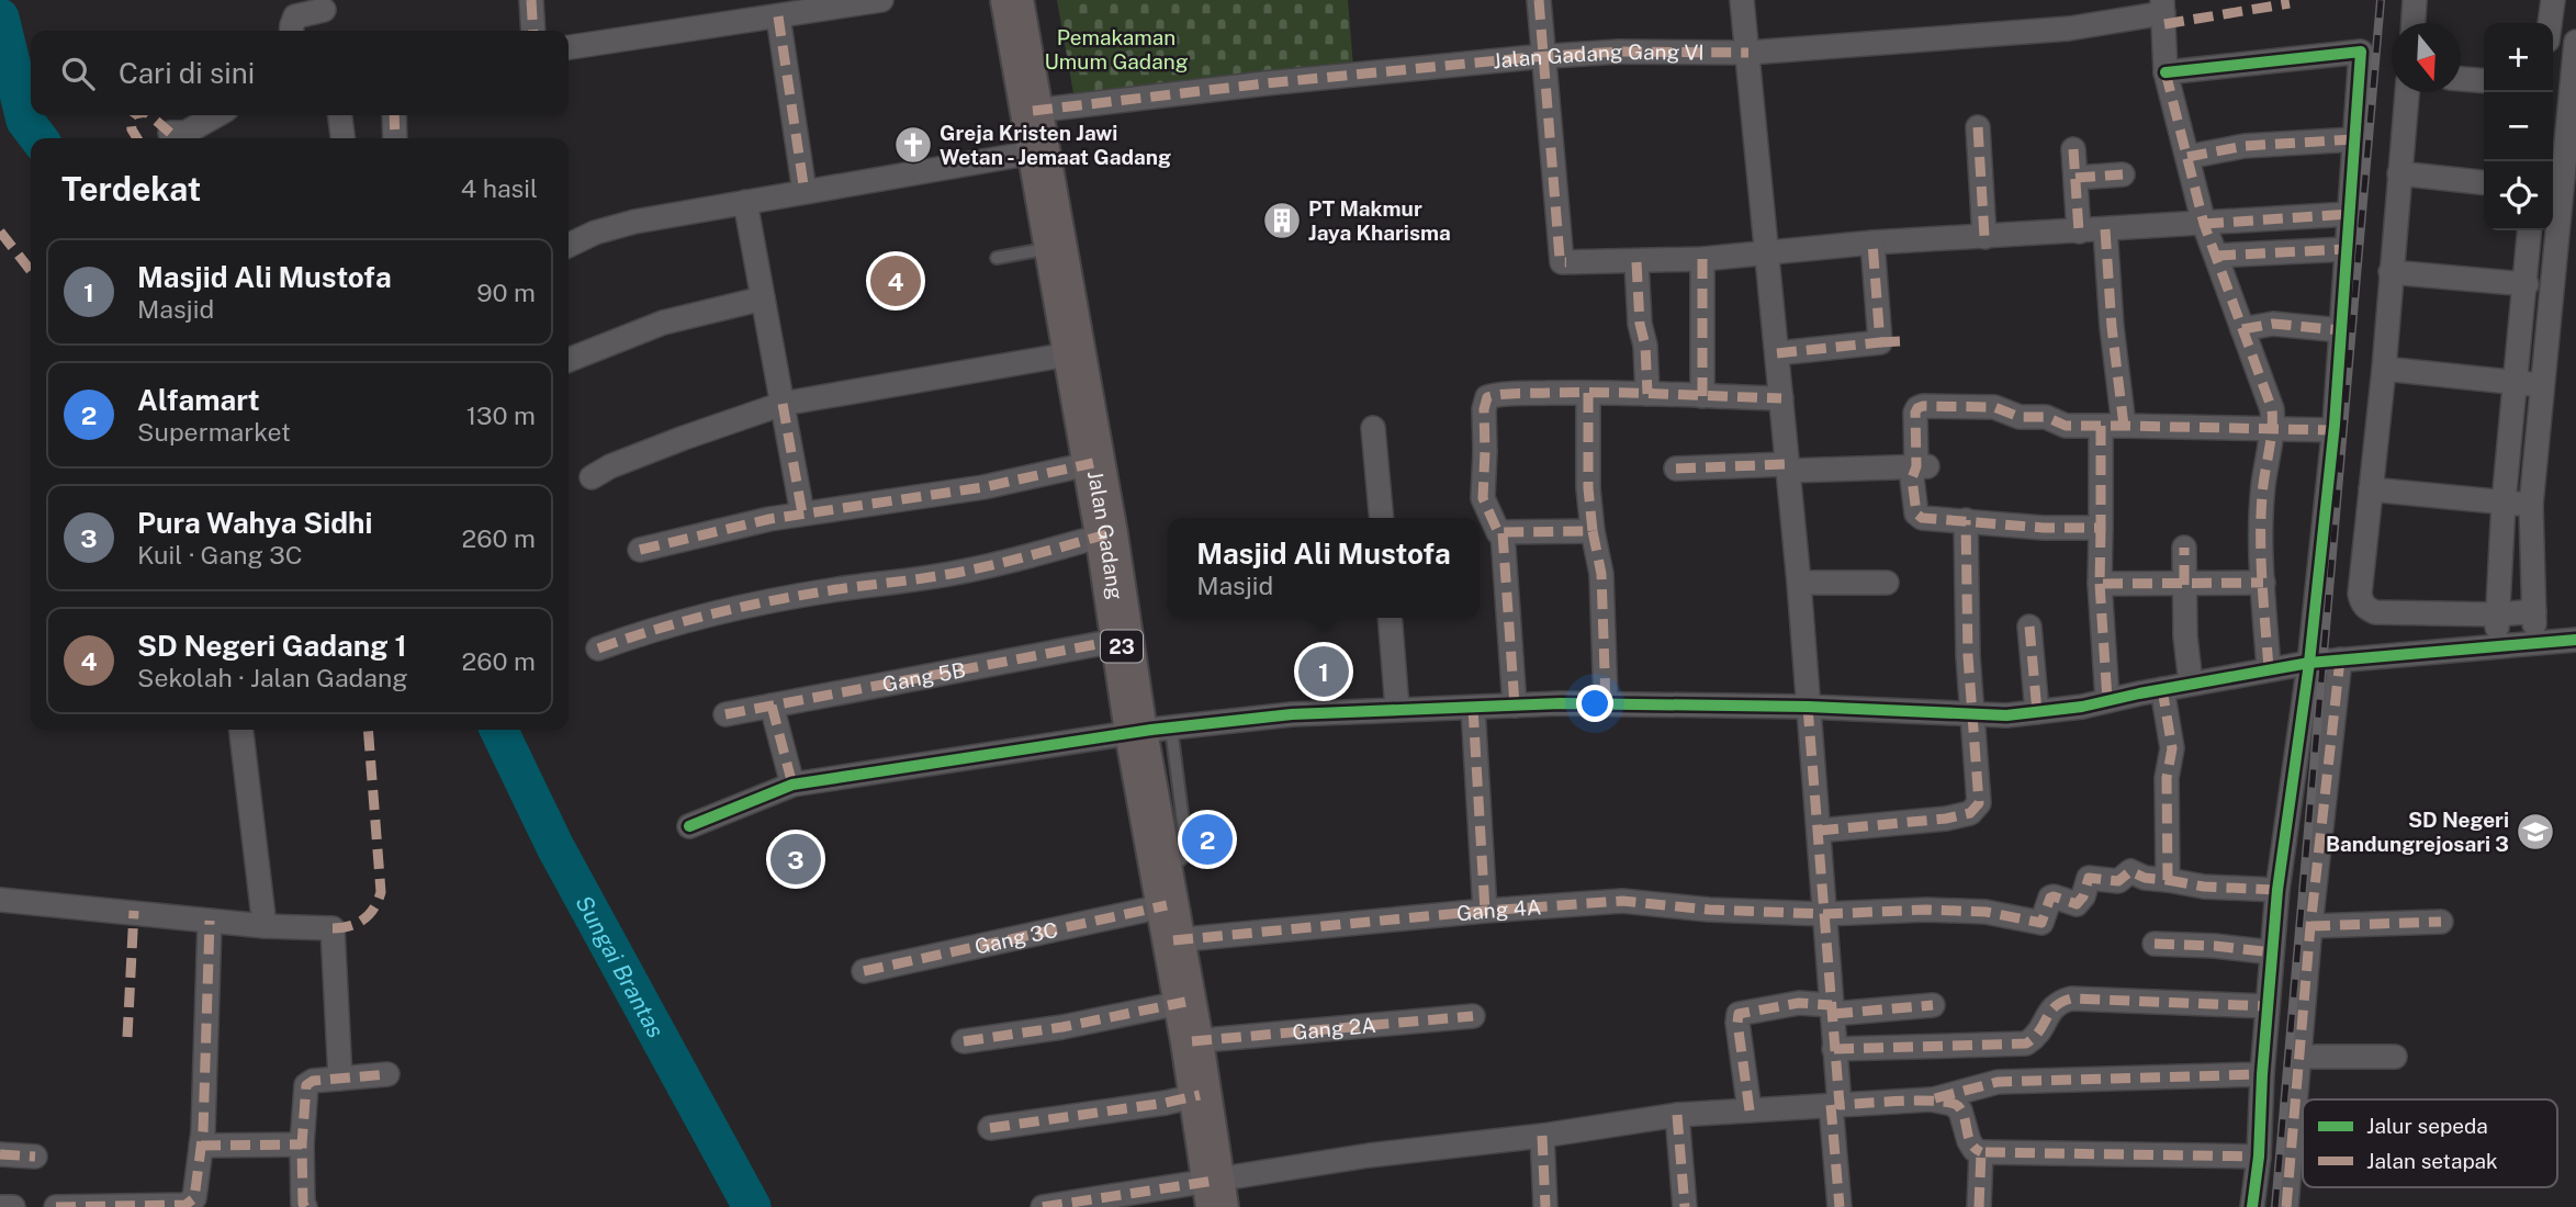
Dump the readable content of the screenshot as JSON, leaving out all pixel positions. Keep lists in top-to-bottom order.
{
  "streets": {
    "highway": ["Jalan Gadang", "23"],
    "street": [
      "Jalan Gadang Gang VI",
      "Gang 5B",
      "Gang 4A",
      "Gang 3C",
      "Gang 2A"
    ]
  },
  "crossings": [
    ["Jalan Gadang Gang VI", "Jalan Gadang"],
    ["Jalan Gadang", "Gang 5B"],
    ["Jalan Gadang", "Gang 4A"],
    ["Jalan Gadang", "Gang 3C"],
    ["Jalan Gadang", "Gang 2A"],
    ["Gang 4A", "Gang 3C"]
  ],
  "water": ["Sungai Brantas"],
  "parks": ["Pemakaman Umum Gadang"],
  "places": {
    "church": ["Greja Kristen Jawi Wetan - Jemaat Gadang"],
    "building": ["PT Makmur Jaya Kharisma"],
    "school or university": ["SD Negeri Bandungrejosari 3"]
  },
  "legend": ["Jalur sepeda", "Jalan setapak"],
  "north": "bottom",
  "page": {
    "map_buttons": ["+", "−"],
    "search": "Cari di sini",
    "heading": ["Terdekat", "4 hasil"],
    "list": [
      {
        "mark": "1",
        "name": "Masjid Ali Mustofa",
        "note": "Masjid",
        "value": "90 m"
      },
      {
        "mark": "2",
        "name": "Alfamart",
        "note": "Supermarket",
        "value": "130 m"
      },
      {
        "mark": "3",
        "name": "Pura Wahya Sidhi",
        "note": "Kuil · Gang 3C",
        "value": "260 m"
      },
      {
        "mark": "4",
        "name": "SD Negeri Gadang 1",
        "note": "Sekolah · Jalan Gadang",
        "value": "260 m"
      }
    ],
    "pins": [
      "4",
      "1",
      "2",
      "3"
    ],
    "popup": ["Masjid Ali Mustofa", "Masjid"]
  }
}
